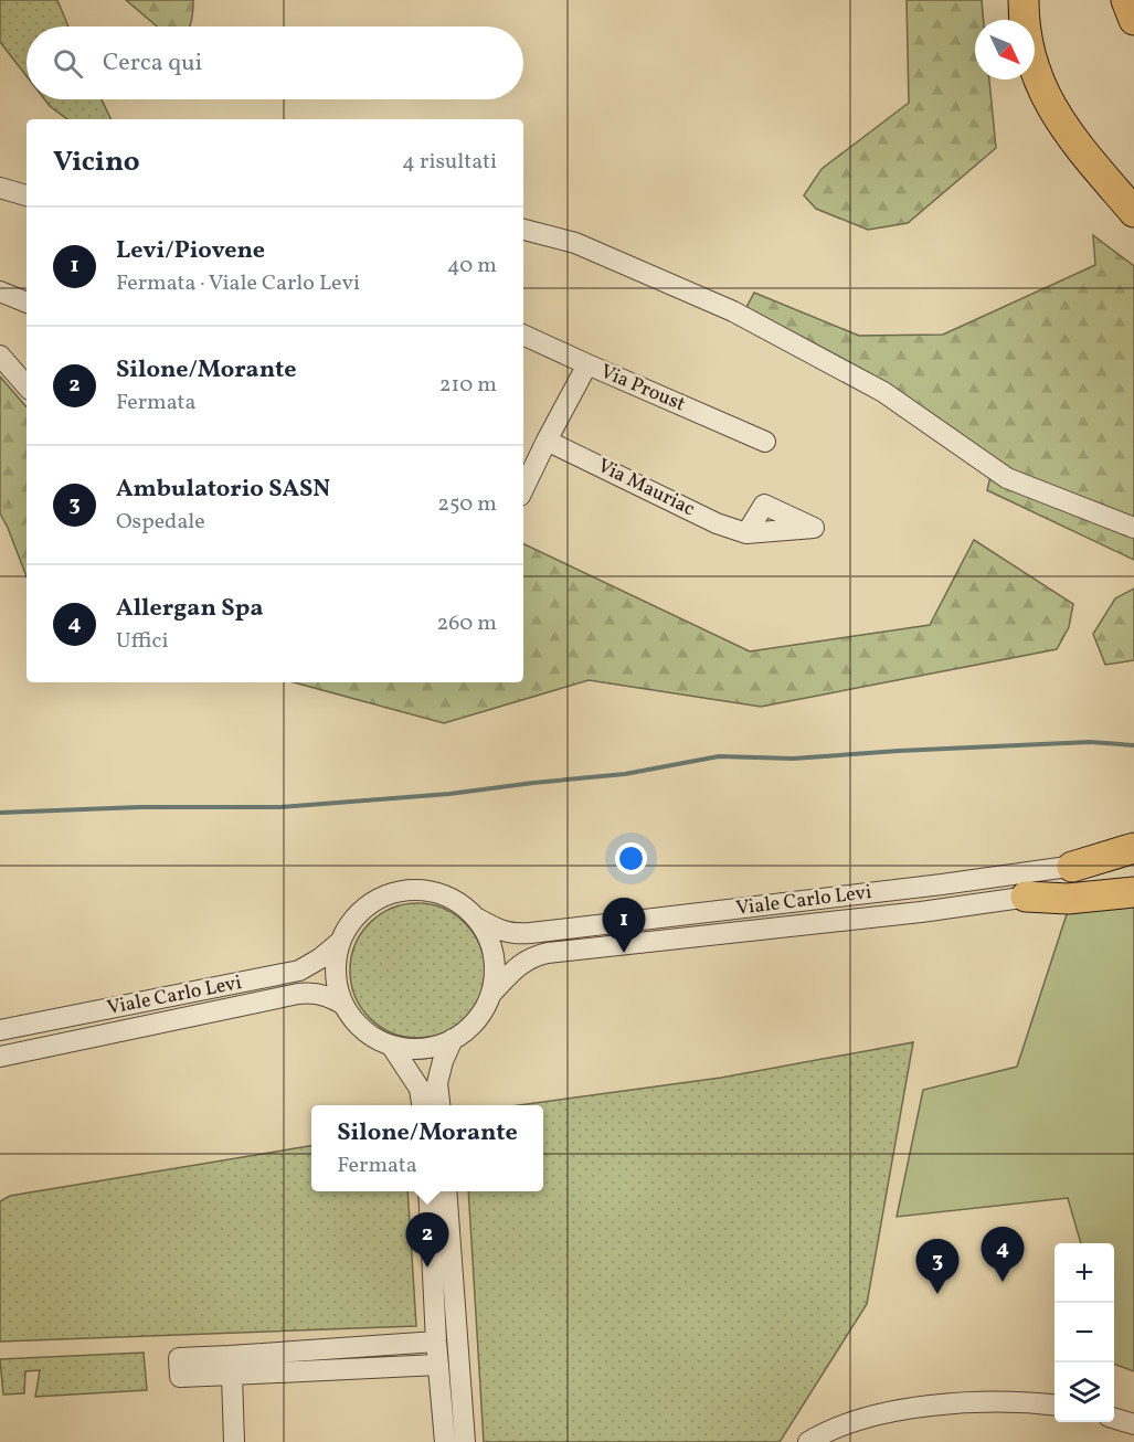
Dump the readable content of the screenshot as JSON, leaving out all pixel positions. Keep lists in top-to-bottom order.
{
  "streets": {
    "street": ["Via Proust", "Via Mauriac", "Viale Carlo Levi"]
  },
  "north": "bottom right",
  "page": {
    "search": "Cerca qui",
    "heading": ["Vicino", "4 risultati"],
    "list": [
      {
        "mark": "1",
        "name": "Levi/Piovene",
        "note": "Fermata · Viale Carlo Levi",
        "value": "40 m"
      },
      {
        "mark": "2",
        "name": "Silone/Morante",
        "note": "Fermata",
        "value": "210 m"
      },
      {
        "mark": "3",
        "name": "Ambulatorio SASN",
        "note": "Ospedale",
        "value": "250 m"
      },
      {
        "mark": "4",
        "name": "Allergan Spa",
        "note": "Uffici",
        "value": "260 m"
      }
    ],
    "pins": [
      "1",
      "2",
      "4",
      "3"
    ],
    "popup": ["Silone/Morante", "Fermata"],
    "map_buttons": ["+", "−"]
  }
}
